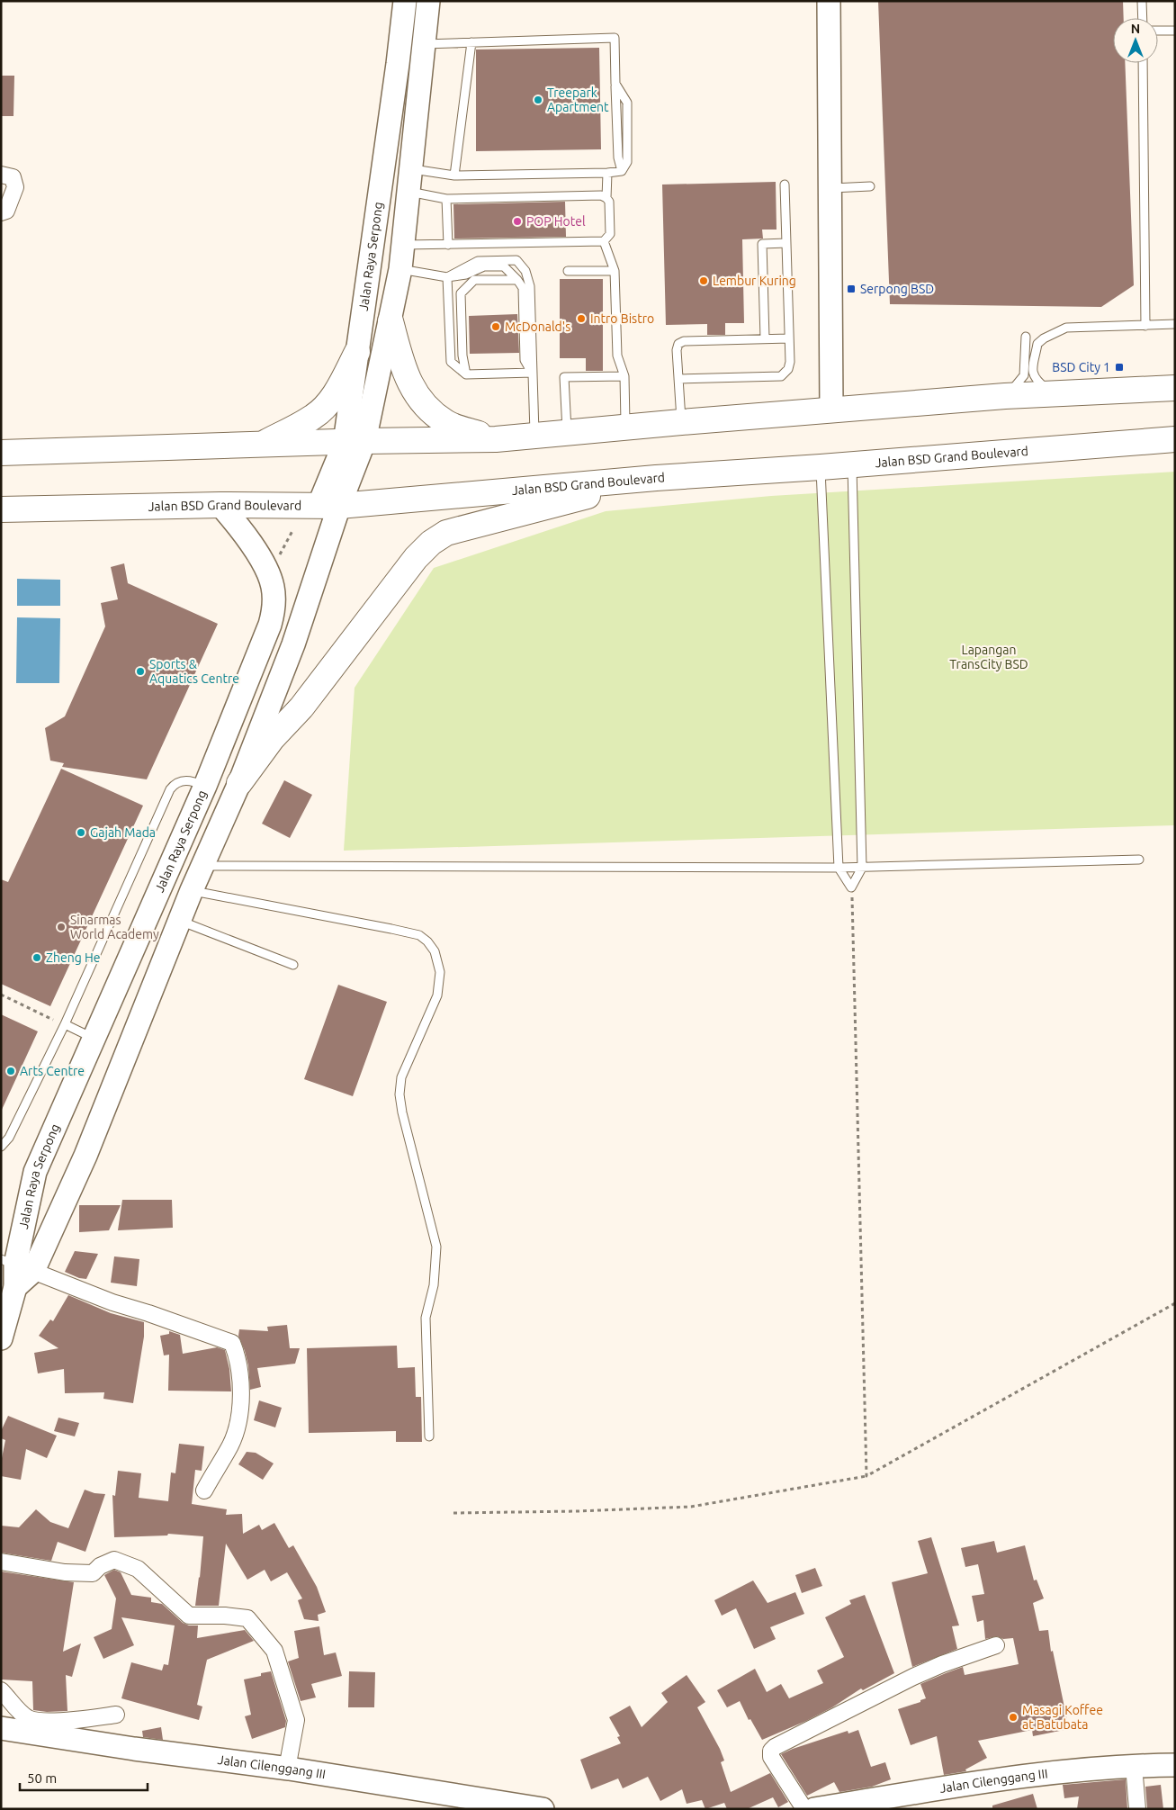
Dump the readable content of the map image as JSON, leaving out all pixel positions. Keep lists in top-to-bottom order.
{
  "streets": {
    "main road": ["Jalan Raya Serpong", "Jalan BSD Grand Boulevard", "Jalan Cilenggang III"]
  },
  "crossings": [
    ["Jalan Raya Serpong", "Jalan BSD Grand Boulevard"]
  ],
  "parks": ["Lapangan TransCity BSD"],
  "places": {
    "other": [
      "Treepark Apartment",
      "POP Hotel",
      "Lembur Kuring",
      "Intro Bistro",
      "McDonald's",
      "Sports & Aquatics Centre",
      "Gajah Mada",
      "Sinarmas World Academy",
      "Zheng He",
      "Arts Centre",
      "Masagi Koffee at Batubata"
    ],
    "transit": ["Serpong BSD", "BSD City 1"]
  },
  "scale_bar": "50 m",
  "north": "top"
}
